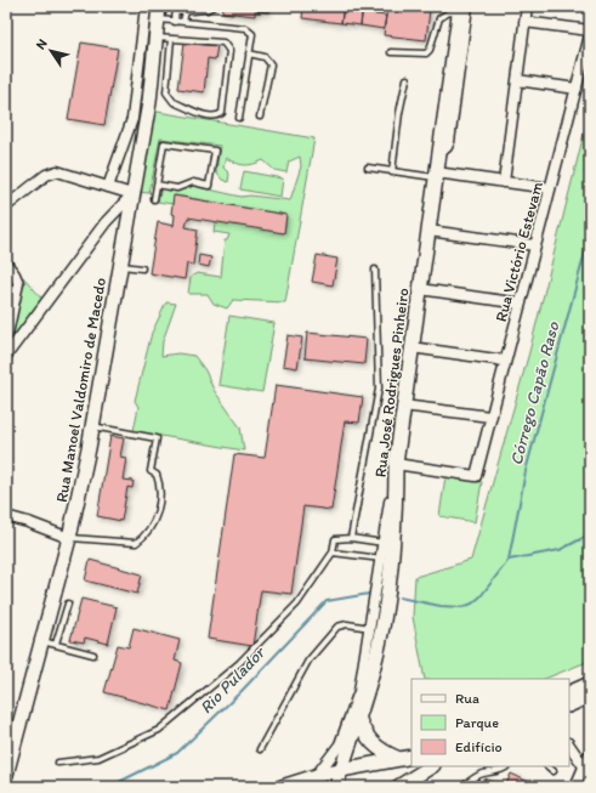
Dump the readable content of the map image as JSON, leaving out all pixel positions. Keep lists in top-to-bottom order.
{
  "streets": {
    "main road": ["Rua José Rodrigues Pinheiro", "Rua Manoel Valdomiro de Macedo"],
    "street": ["Rua Victório Estevam"]
  },
  "crossings": [
    ["Rua Victório Estevam", "Rua José Rodrigues Pinheiro"]
  ],
  "water": ["Córrego Capão Raso", "Rio Pulador"],
  "legend": ["Rua", "Parque", "Edifício"],
  "north": "top left"
}
